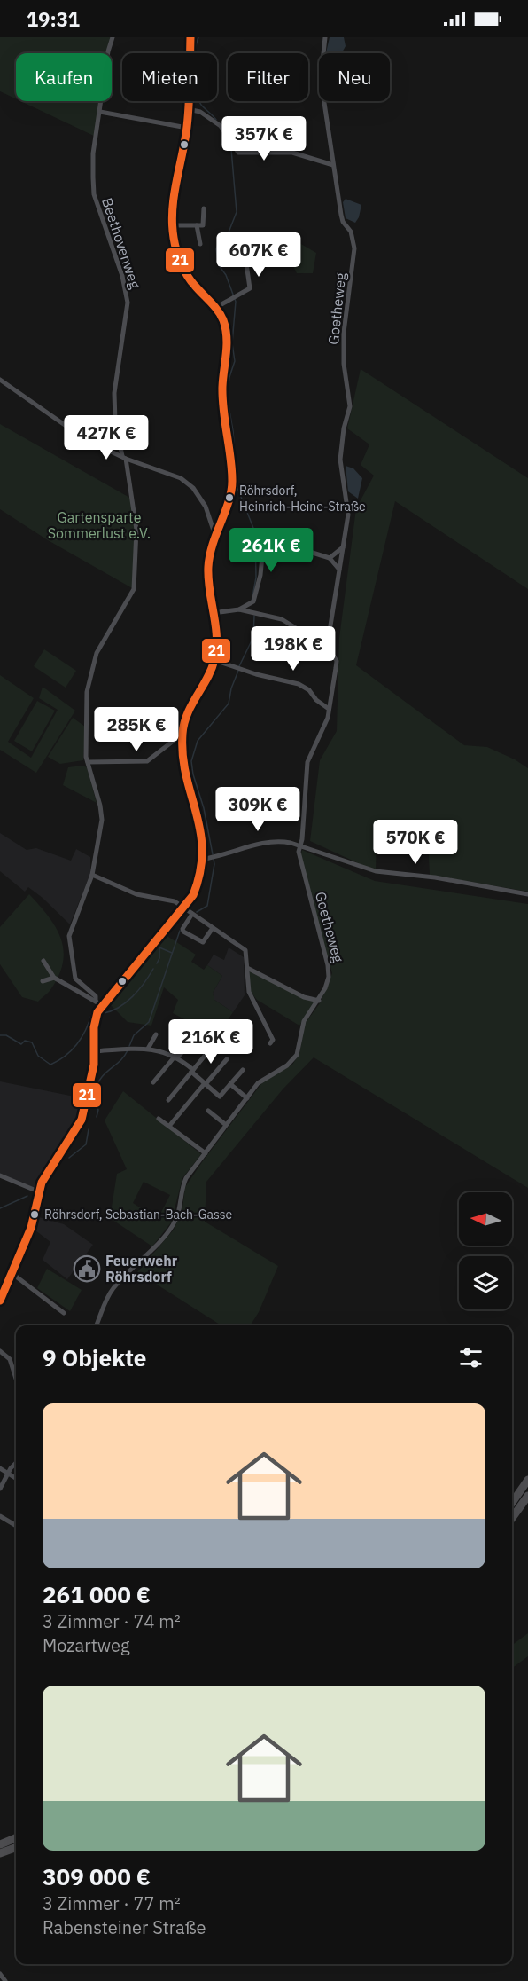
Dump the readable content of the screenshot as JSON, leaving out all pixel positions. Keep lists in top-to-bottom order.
{
  "streets": {
    "street": ["Beethovenweg", "Goetheweg"]
  },
  "parks": ["Gartensparte Sommerlust e.V."],
  "places": {
    "other": ["Röhrsdorf, Heinrich-Heine-Straße", "Röhrsdorf, Sebastian-Bach-Gasse"],
    "public building": ["Feuerwehr Röhrsdorf"]
  },
  "lines": ["transit line 21"],
  "north": "left",
  "page": {
    "status": "19:31",
    "chip": [
      "Kaufen",
      "Mieten",
      "Filter",
      "Neu"
    ],
    "price": [
      "357K €",
      "607K €",
      "427K €",
      "261K €",
      "198K €",
      "285K €",
      "309K €",
      "570K €",
      "216K €"
    ],
    "heading": "9 Objekte",
    "list": [
      {
        "name": "261 000 €",
        "note": "3 Zimmer · 74 m² · Mozartweg"
      },
      {
        "name": "309 000 €",
        "note": "3 Zimmer · 77 m² · Rabensteiner Straße"
      }
    ]
  }
}
